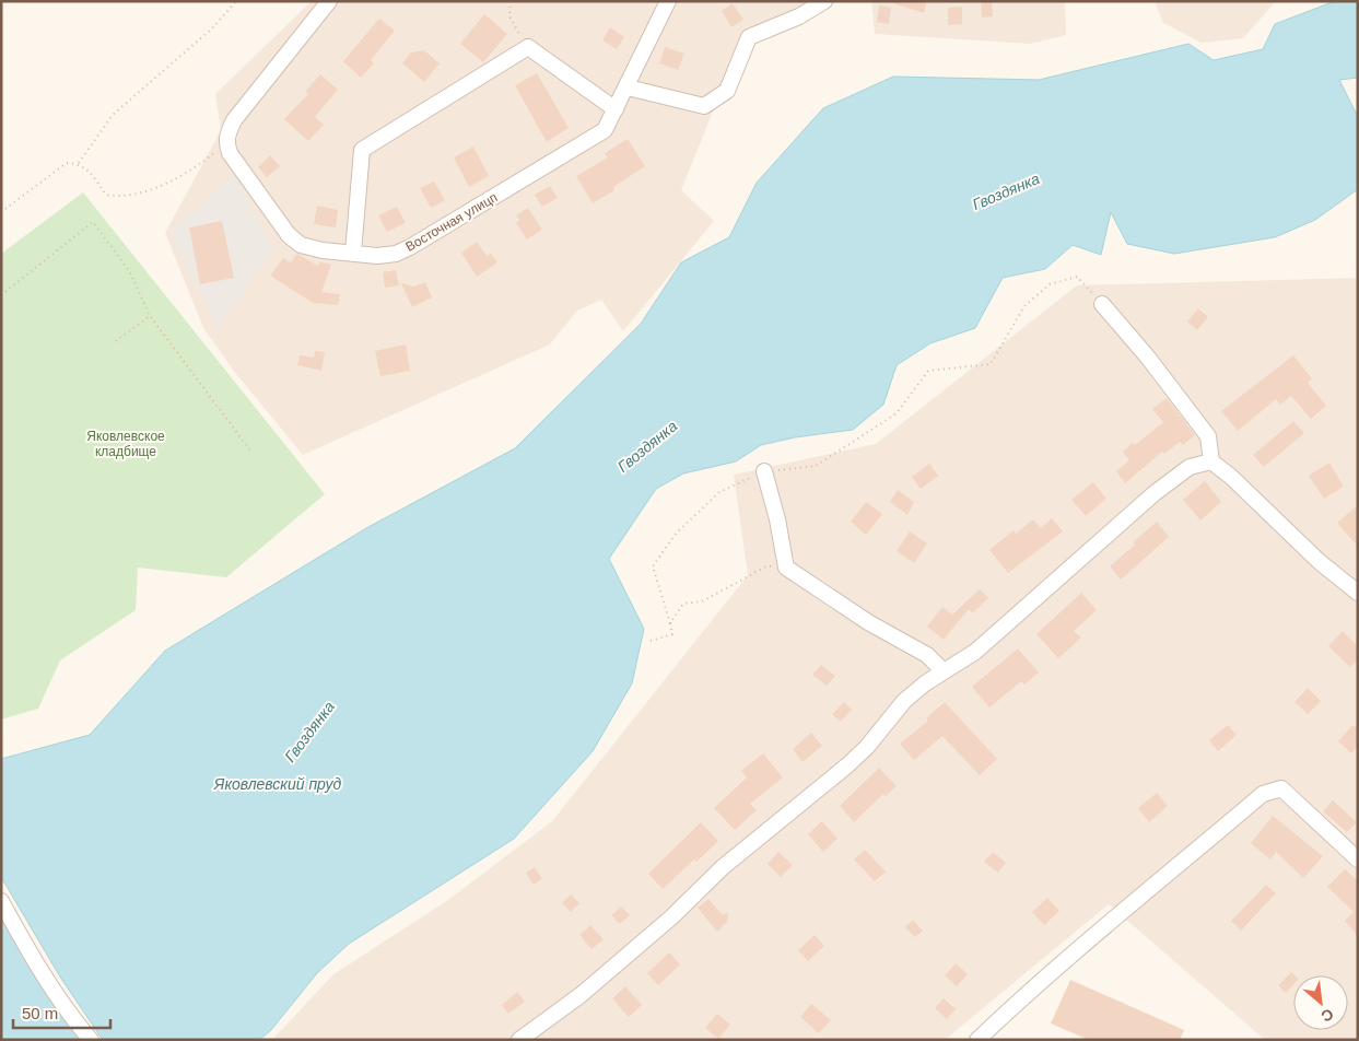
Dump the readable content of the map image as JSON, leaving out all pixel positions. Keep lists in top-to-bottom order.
{
  "streets": {
    "street": ["Восточная улицп"]
  },
  "water": ["Гвоздянка", "Яковлевский пруд"],
  "parks": ["Яковлевское кладбище"],
  "scale_bar": "50 m",
  "north": "bottom right"
}
